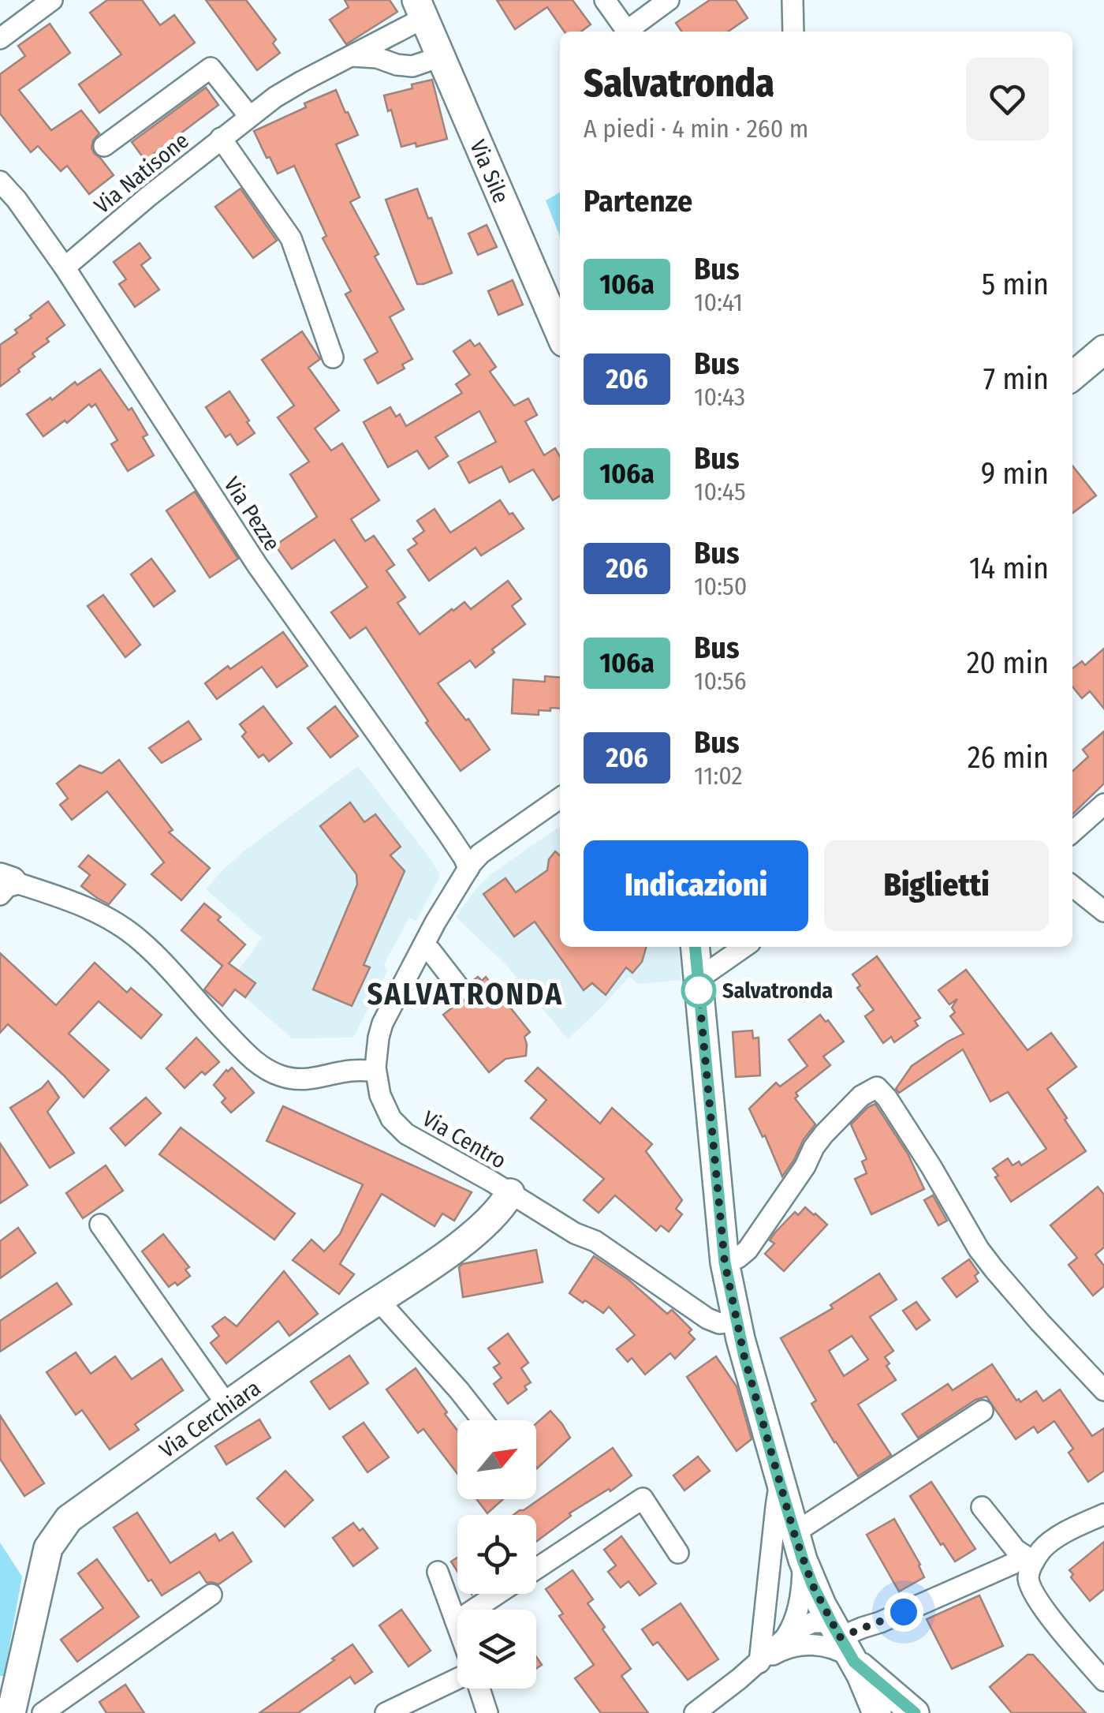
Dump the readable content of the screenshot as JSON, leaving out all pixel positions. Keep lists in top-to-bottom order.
{
  "streets": {
    "street": [
      "Via Sile",
      "Via Natisone",
      "Via Pezze",
      "Via Centro",
      "Via Cerchiara"
    ]
  },
  "crossings": [
    ["Via Sile", "Via Natisone"],
    ["Via Natisone", "Via Pezze"],
    ["Via Pezze", "Via Centro"],
    ["Via Centro", "Via Cerchiara"]
  ],
  "districts": ["SALVATRONDA"],
  "places": ["Salvatronda"],
  "lines": ["bus line 106a"],
  "north": "top right",
  "page": {
    "heading": [
      ["Salvatronda", "A piedi · 4 min · 260 m"],
      "Partenze"
    ],
    "list": [
      {
        "mark": "106a",
        "name": "Bus",
        "note": "10:41",
        "value": "5 min"
      },
      {
        "mark": "206",
        "name": "Bus",
        "note": "10:43",
        "value": "7 min"
      },
      {
        "mark": "106a",
        "name": "Bus",
        "note": "10:45",
        "value": "9 min"
      },
      {
        "mark": "206",
        "name": "Bus",
        "note": "10:50",
        "value": "14 min"
      },
      {
        "mark": "106a",
        "name": "Bus",
        "note": "10:56",
        "value": "20 min"
      },
      {
        "mark": "206",
        "name": "Bus",
        "note": "11:02",
        "value": "26 min"
      }
    ],
    "buttons": ["Indicazioni", "Biglietti"]
  }
}
